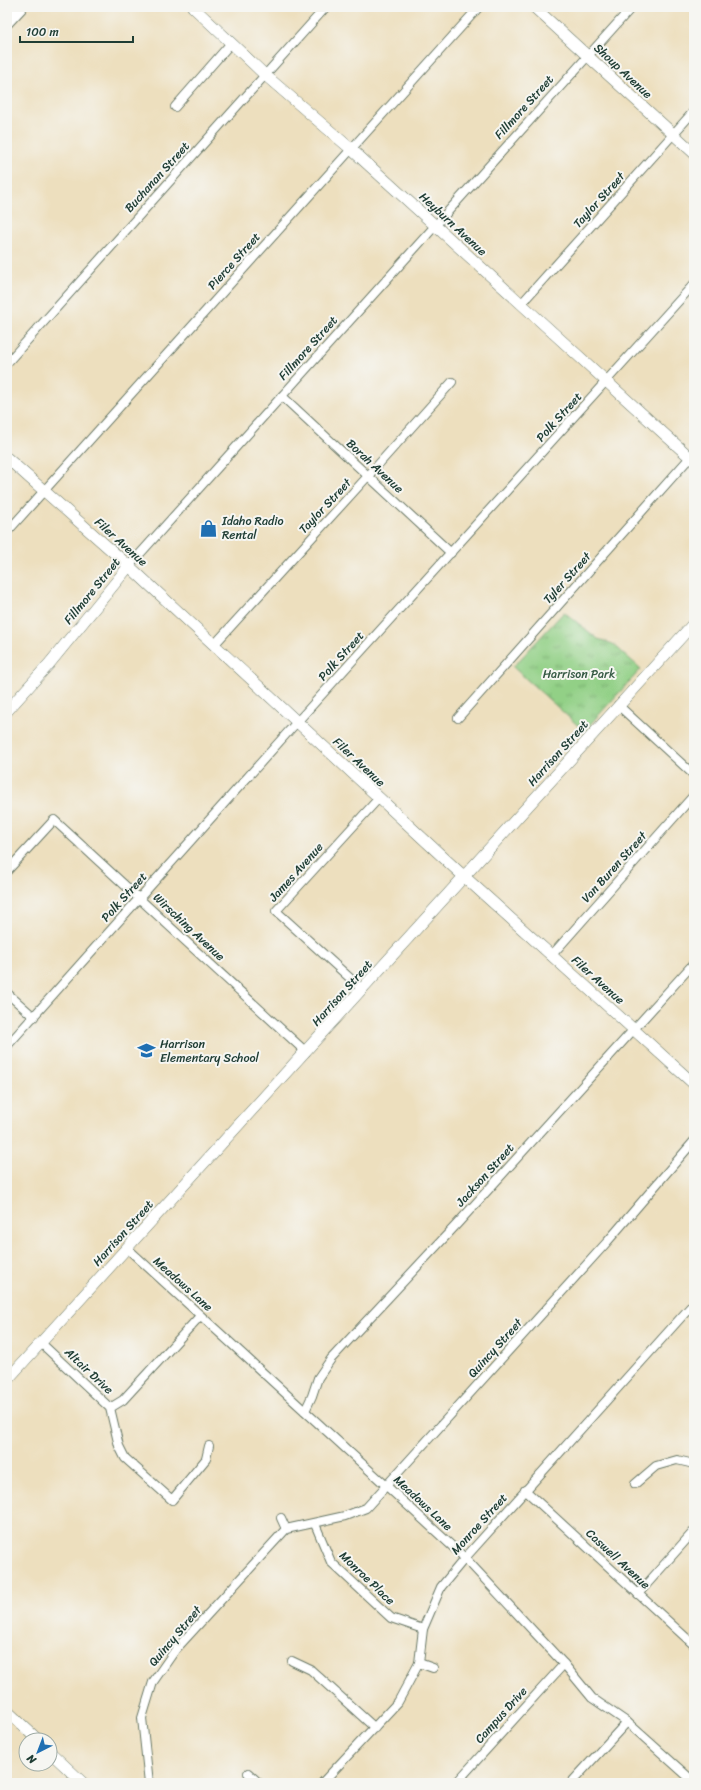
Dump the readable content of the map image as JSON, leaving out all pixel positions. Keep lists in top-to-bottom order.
{
  "streets": {
    "street": [
      "Shoup Avenue",
      "Fillmore Street",
      "Buchanan Street",
      "Taylor Street",
      "Heyburn Avenue",
      "Pierce Street",
      "Polk Street",
      "Borah Avenue",
      "Filer Avenue",
      "Tyler Street",
      "Harrison Street",
      "Van Buren Street",
      "James Avenue",
      "Wirsching Avenue",
      "Jackson Street",
      "Meadows Lane",
      "Quincy Street",
      "Altair Drive",
      "Monroe Street",
      "Caswell Avenue",
      "Monroe Place",
      "Campus Drive"
    ]
  },
  "crossings": [
    ["Shoup Avenue", "Fillmore Street"],
    ["Shoup Avenue", "Taylor Street"],
    ["Fillmore Street", "Heyburn Avenue"],
    ["Fillmore Street", "Borah Avenue"],
    ["Fillmore Street", "Filer Avenue"],
    ["Buchanan Street", "Heyburn Avenue"],
    ["Taylor Street", "Heyburn Avenue"],
    ["Taylor Street", "Borah Avenue"],
    ["Taylor Street", "Filer Avenue"],
    ["Heyburn Avenue", "Pierce Street"],
    ["Heyburn Avenue", "Polk Street"],
    ["Heyburn Avenue", "Tyler Street"],
    ["Pierce Street", "Filer Avenue"],
    ["Polk Street", "Borah Avenue"],
    ["Polk Street", "Filer Avenue"],
    ["Polk Street", "Wirsching Avenue"],
    ["Filer Avenue", "Harrison Street"],
    ["Filer Avenue", "Van Buren Street"],
    ["Filer Avenue", "James Avenue"],
    ["Filer Avenue", "Jackson Street"],
    ["Harrison Street", "James Avenue"],
    ["Harrison Street", "Wirsching Avenue"],
    ["Harrison Street", "Meadows Lane"],
    ["Harrison Street", "Altair Drive"],
    ["Jackson Street", "Meadows Lane"],
    ["Meadows Lane", "Quincy Street"],
    ["Meadows Lane", "Monroe Street"],
    ["Meadows Lane", "Campus Drive"],
    ["Quincy Street", "Monroe Place"],
    ["Monroe Street", "Caswell Avenue"],
    ["Monroe Street", "Monroe Place"]
  ],
  "parks": ["Harrison Park"],
  "places": {
    "shop": ["Idaho Radio Rental"],
    "school or university": ["Harrison Elementary School"]
  },
  "scale_bar": "100 m",
  "north": "bottom left"
}
